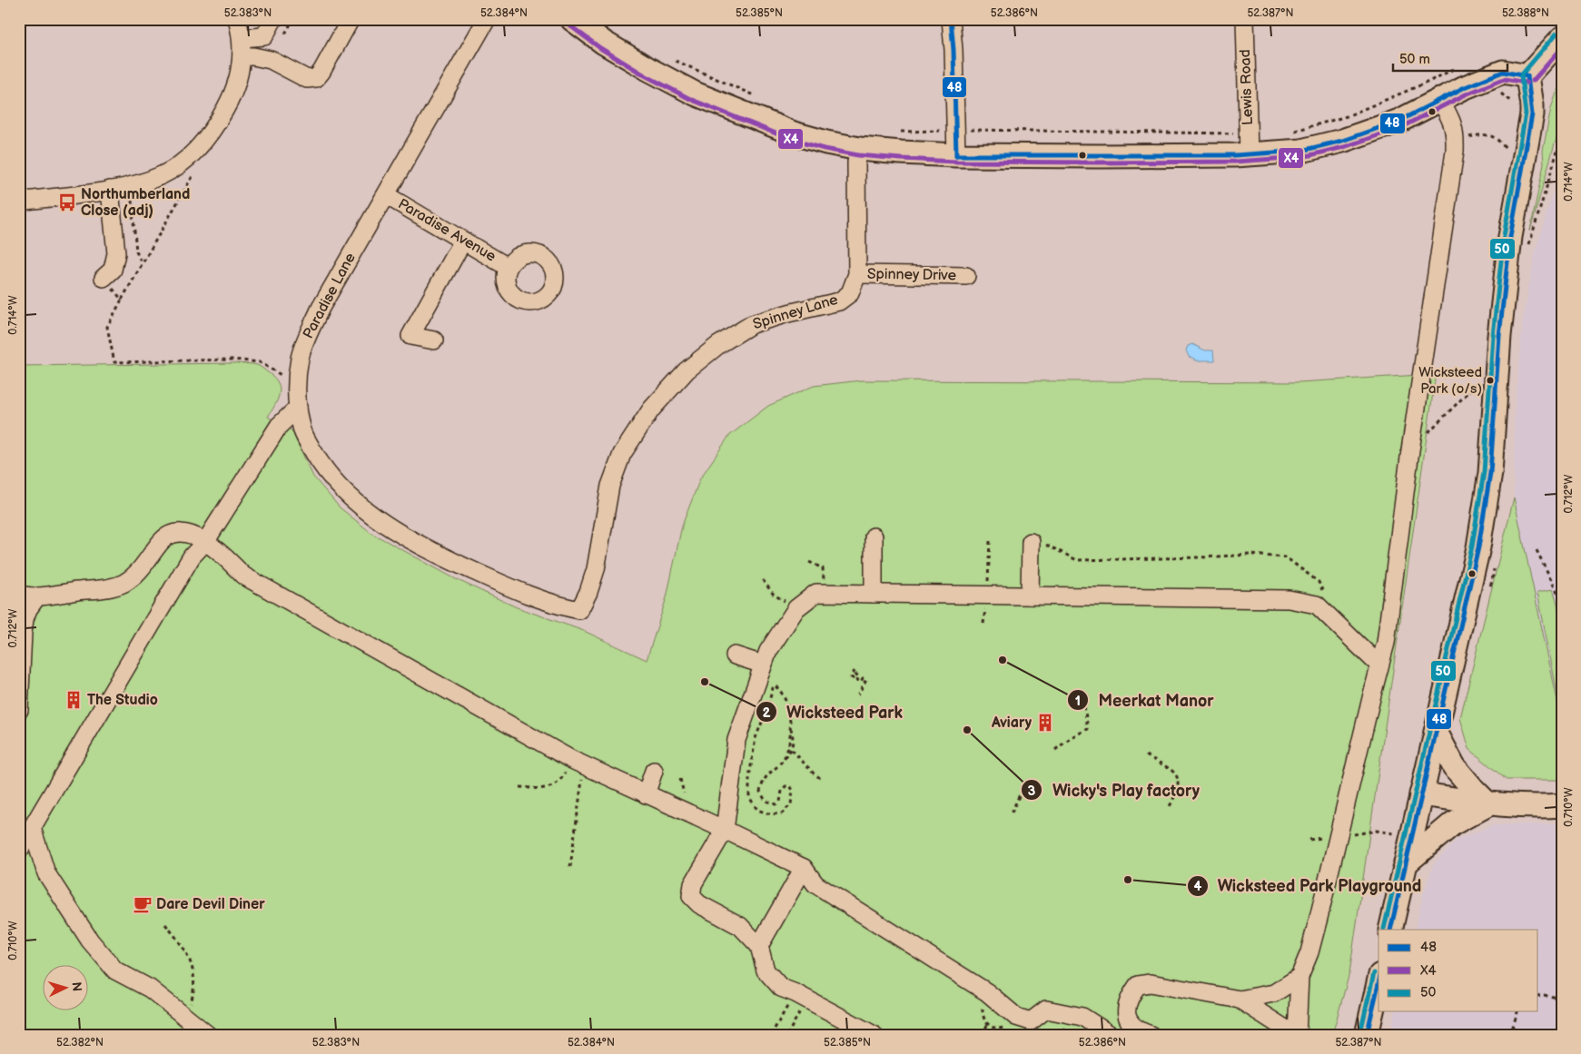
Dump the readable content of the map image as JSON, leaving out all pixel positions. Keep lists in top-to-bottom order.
{
  "streets": {
    "street": [
      "Lewis Road",
      "Paradise Avenue",
      "Spinney Drive",
      "Paradise Lane",
      "Spinney Lane"
    ]
  },
  "crossings": [
    ["Paradise Avenue", "Paradise Lane"],
    ["Spinney Drive", "Spinney Lane"],
    ["Paradise Lane", "Spinney Lane"]
  ],
  "places": {
    "bus stop": ["Northumberland Close (adj)"],
    "other": [
      "Wicksteed Park (o/s)",
      "Meerkat Manor",
      "Wicksteed Park",
      "Wicky's Play factory",
      "Wicksteed Park Playground"
    ],
    "building": ["The Studio", "Aviary"],
    "cafe": ["Dare Devil Diner"]
  },
  "lines": ["transit line 48", "transit line X4", "transit line 50"],
  "legend": ["48", "X4", "50"],
  "scale_bar": "50 m",
  "north": "right",
  "coordinates": [
    "52.383°N",
    "52.384°N",
    "52.385°N",
    "52.386°N",
    "52.387°N",
    "52.388°N",
    "0.714°W",
    "0.712°W",
    "0.710°W",
    "52.382°N"
  ]
}
